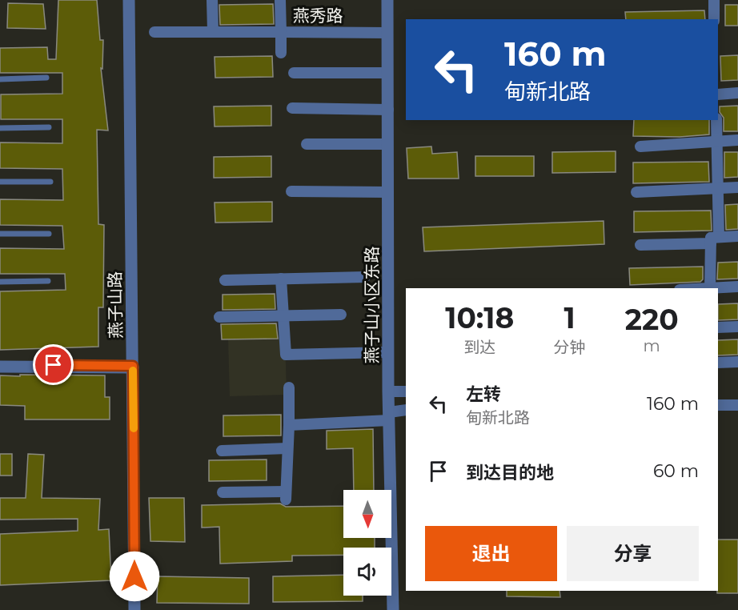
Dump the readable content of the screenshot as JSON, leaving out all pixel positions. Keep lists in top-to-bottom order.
{
  "streets": {
    "street": ["燕秀路", "燕子山路", "燕子山小区东路"]
  },
  "crossings": [
    ["燕秀路", "燕子山小区东路"]
  ],
  "north": "bottom",
  "page": {
    "turn": ["160 m", "甸新北路"],
    "eta": [
      "10:18",
      "到达",
      "1",
      "分钟",
      "220",
      "m"
    ],
    "list": [
      {
        "name": "左转",
        "note": "甸新北路",
        "value": "160 m"
      },
      {
        "name": "到达目的地",
        "value": "60 m"
      }
    ],
    "buttons": ["退出", "分享"]
  }
}
